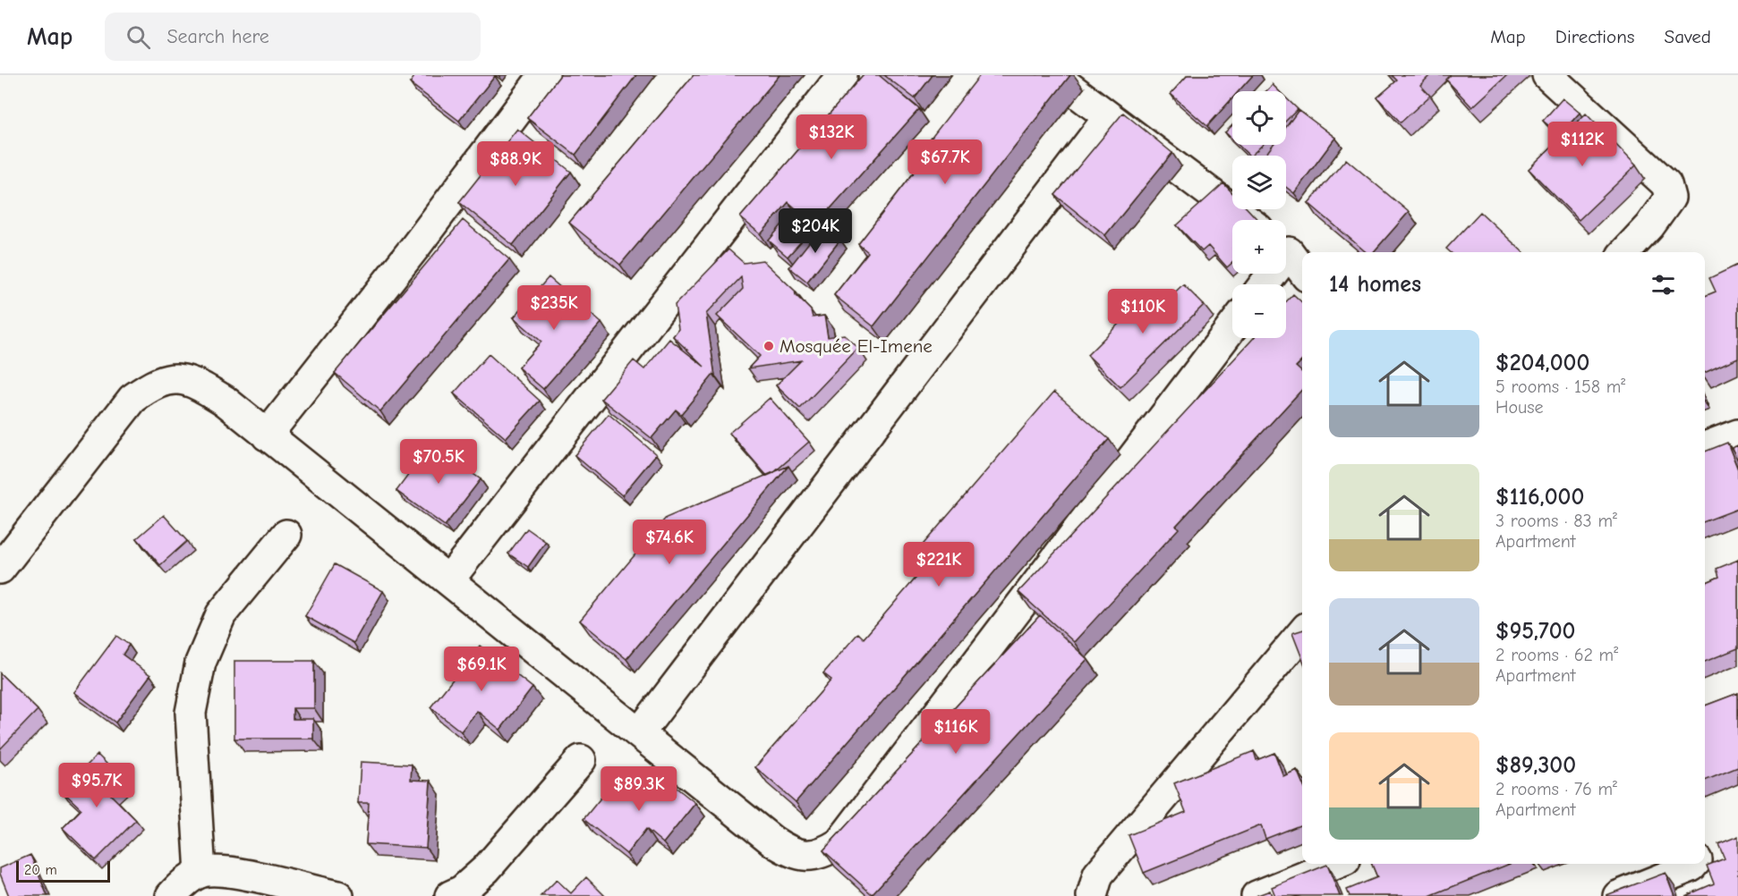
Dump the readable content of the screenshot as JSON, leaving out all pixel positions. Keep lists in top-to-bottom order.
{
  "places": ["Mosquée El-Imene"],
  "scale_bar": "20 m",
  "page": {
    "header": "Map",
    "search": "Search here",
    "nav": ["Map", "Directions", "Saved"],
    "map_buttons": ["+", "−"],
    "price": [
      "$132K",
      "$112K",
      "$67.7K",
      "$88.9K",
      "$204K",
      "$235K",
      "$110K",
      "$70.5K",
      "$74.6K",
      "$221K",
      "$69.1K",
      "$116K",
      "$95.7K",
      "$89.3K"
    ],
    "heading": "14 homes",
    "list": [
      {
        "name": "$204,000",
        "note": "5 rooms · 158 m² · House"
      },
      {
        "name": "$116,000",
        "note": "3 rooms · 83 m² · Apartment"
      },
      {
        "name": "$95,700",
        "note": "2 rooms · 62 m² · Apartment"
      },
      {
        "name": "$89,300",
        "note": "2 rooms · 76 m² · Apartment"
      }
    ],
    "scale": "20 m"
  }
}
